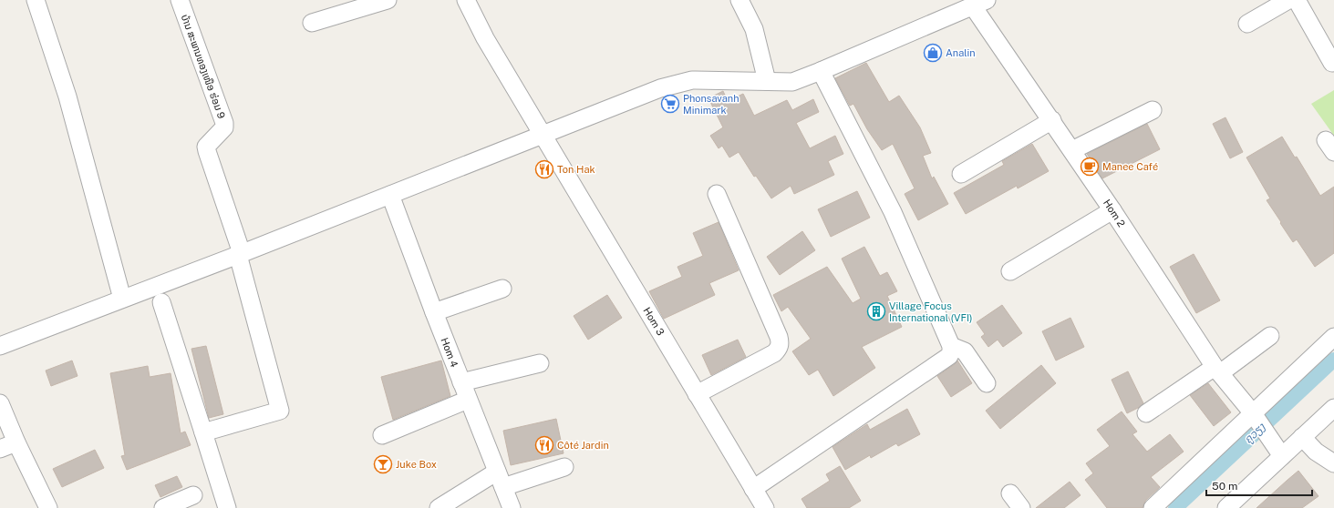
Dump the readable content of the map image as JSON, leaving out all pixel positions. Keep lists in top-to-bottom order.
{
  "streets": {
    "street": [
      "ບ້ານ ສະພານທອງເໜືອ ຮ່ອມ 9",
      "Hom 2",
      "Hom 3",
      "Hom 4"
    ]
  },
  "water": ["ຄູວຽງ"],
  "places": {
    "shop": ["Analin"],
    "supermarket": ["Phonsavanh Minimark"],
    "cafe": ["Manee Café"],
    "restaurant": ["Ton Hak", "Côté Jardin"],
    "building": ["Village Focus International (VFI)"],
    "bar": ["Juke Box"]
  },
  "scale_bar": "50 m"
}
